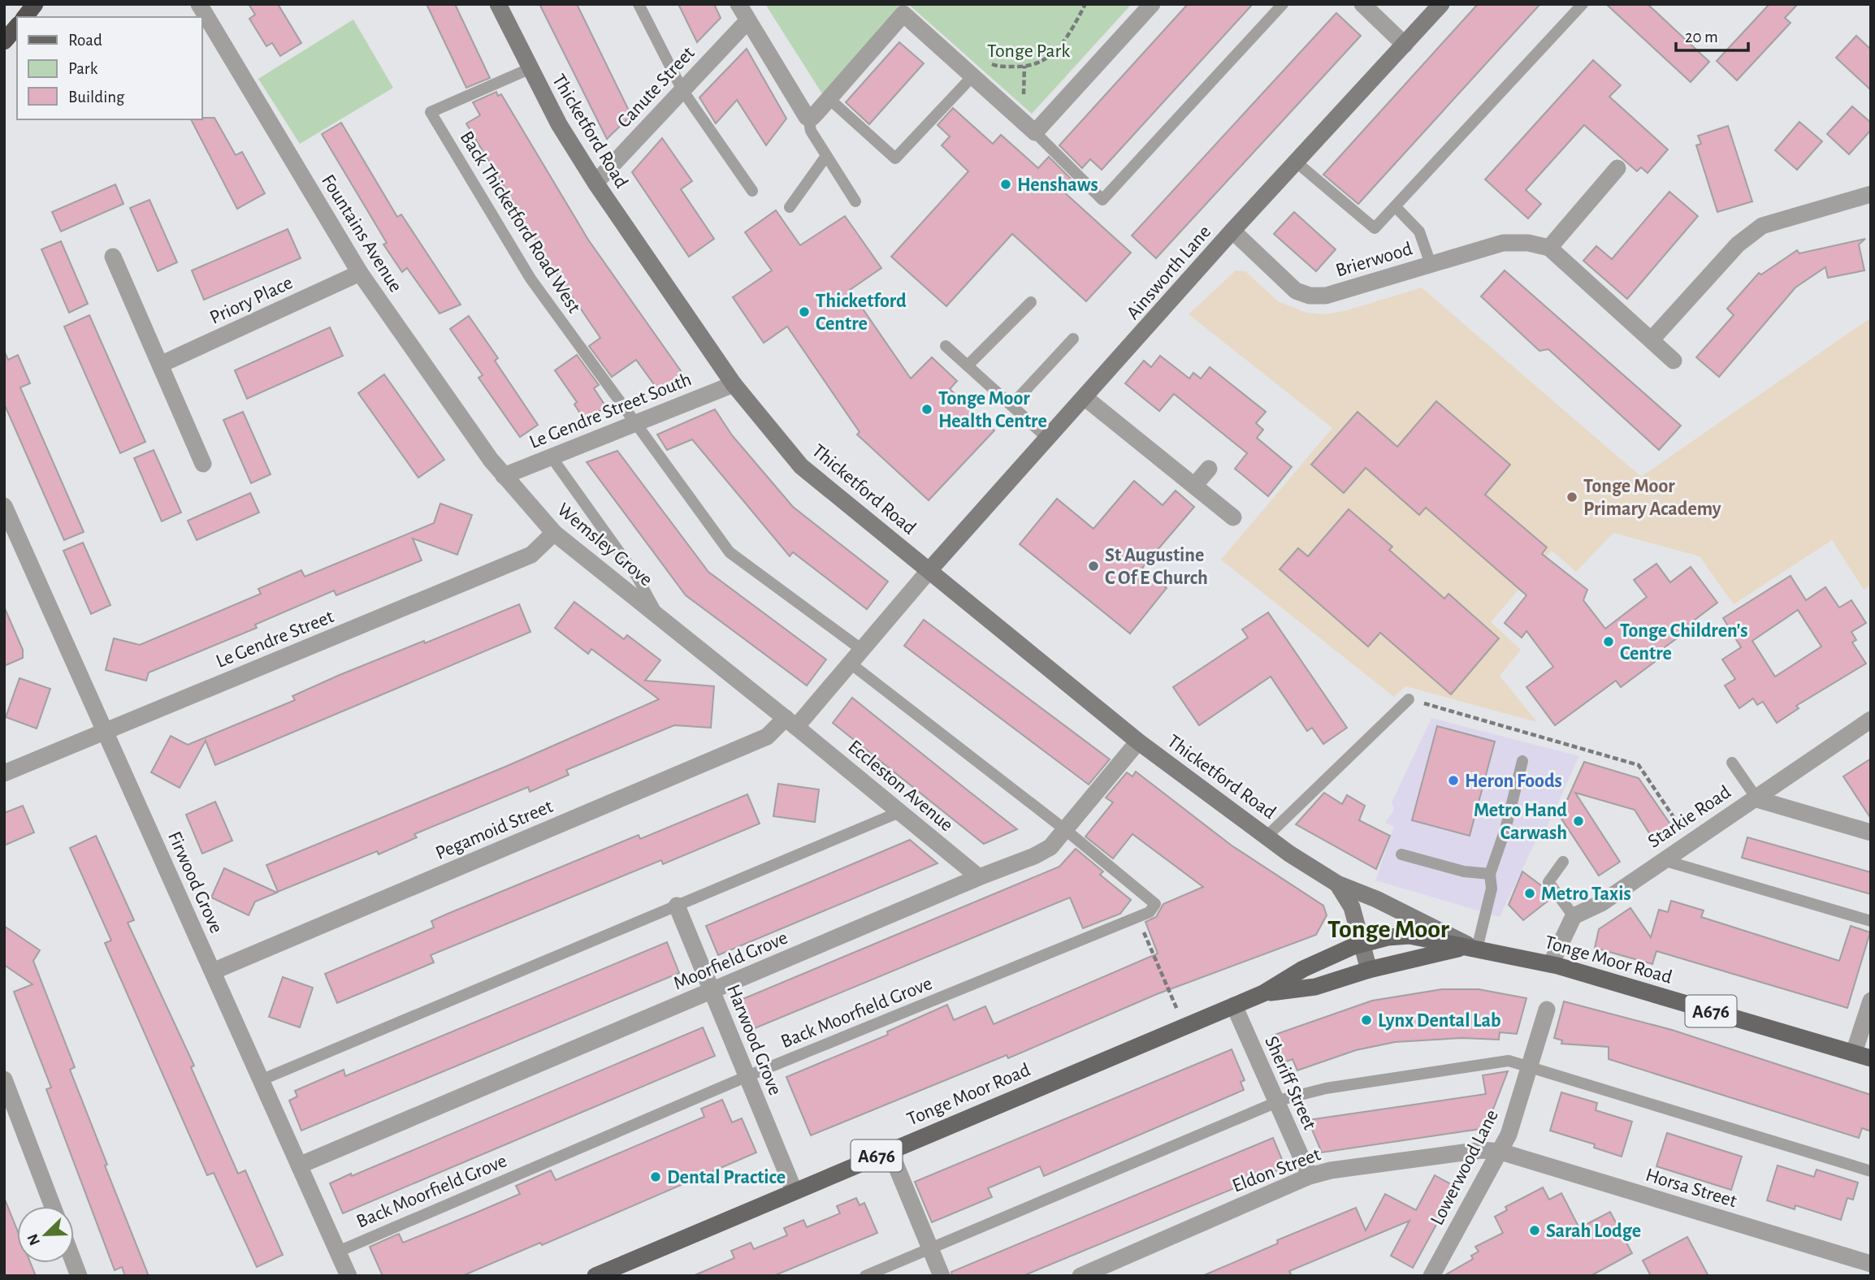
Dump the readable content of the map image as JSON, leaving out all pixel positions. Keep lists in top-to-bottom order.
{
  "streets": {
    "main road": [
      "Thicketford Road",
      "Ainsworth Lane",
      "Tonge Moor Road",
      "A676"
    ],
    "street": [
      "Canute Street",
      "Fountains Avenue",
      "Brierwood",
      "Priory Place",
      "Le Gendre Street South",
      "Wemsley Grove",
      "Le Gendre Street",
      "Eccleston Avenue",
      "Starkie Road",
      "Pegamoid Street",
      "Firwood Grove",
      "Moorfield Grove",
      "Harwood Grove",
      "Sheriff Street",
      "Lowerwood Lane",
      "Eldon Street",
      "Horsa Street"
    ],
    "lane": ["Back Thicketford Road West", "Back Moorfield Grove"]
  },
  "crossings": [
    ["Canute Street", "Thicketford Road"],
    ["Thicketford Road", "Back Thicketford Road West"],
    ["Thicketford Road", "Ainsworth Lane"],
    ["Thicketford Road", "Le Gendre Street South"],
    ["Thicketford Road", "Pegamoid Street"],
    ["Thicketford Road", "Tonge Moor Road"],
    ["Thicketford Road", "Moorfield Grove"],
    ["Back Thicketford Road West", "Le Gendre Street South"],
    ["Back Thicketford Road West", "Pegamoid Street"],
    ["Fountains Avenue", "Priory Place"],
    ["Fountains Avenue", "Le Gendre Street South"],
    ["Fountains Avenue", "Wemsley Grove"],
    ["Brierwood", "Ainsworth Lane"],
    ["Ainsworth Lane", "Pegamoid Street"],
    ["Le Gendre Street South", "Wemsley Grove"],
    ["Wemsley Grove", "Le Gendre Street"],
    ["Wemsley Grove", "Eccleston Avenue"],
    ["Wemsley Grove", "Pegamoid Street"],
    ["Le Gendre Street", "Firwood Grove"],
    ["Eccleston Avenue", "Pegamoid Street"],
    ["Eccleston Avenue", "Moorfield Grove"],
    ["Pegamoid Street", "Firwood Grove"],
    ["Firwood Grove", "Moorfield Grove"],
    ["Firwood Grove", "Back Moorfield Grove"],
    ["Tonge Moor Road", "Harwood Grove"],
    ["Tonge Moor Road", "Sheriff Street"],
    ["Moorfield Grove", "Back Moorfield Grove"],
    ["Moorfield Grove", "Harwood Grove"],
    ["Back Moorfield Grove", "Harwood Grove"],
    ["Sheriff Street", "Eldon Street"],
    ["Lowerwood Lane", "Eldon Street"],
    ["Lowerwood Lane", "Horsa Street"],
    ["Eldon Street", "Horsa Street"]
  ],
  "districts": ["Tonge Moor"],
  "parks": ["Tonge Park"],
  "places": [
    "Henshaws",
    "Thicketford Centre",
    "Tonge Moor Health Centre",
    "Tonge Moor Primary Academy",
    "St Augustine C Of E Church",
    "Tonge Children's Centre",
    "Heron Foods",
    "Metro Hand Carwash",
    "Metro Taxis",
    "Lynx Dental Lab",
    "Dental Practice",
    "Sarah Lodge"
  ],
  "legend": ["Road", "Park", "Building"],
  "scale_bar": "20 m",
  "north": "bottom left"
}
